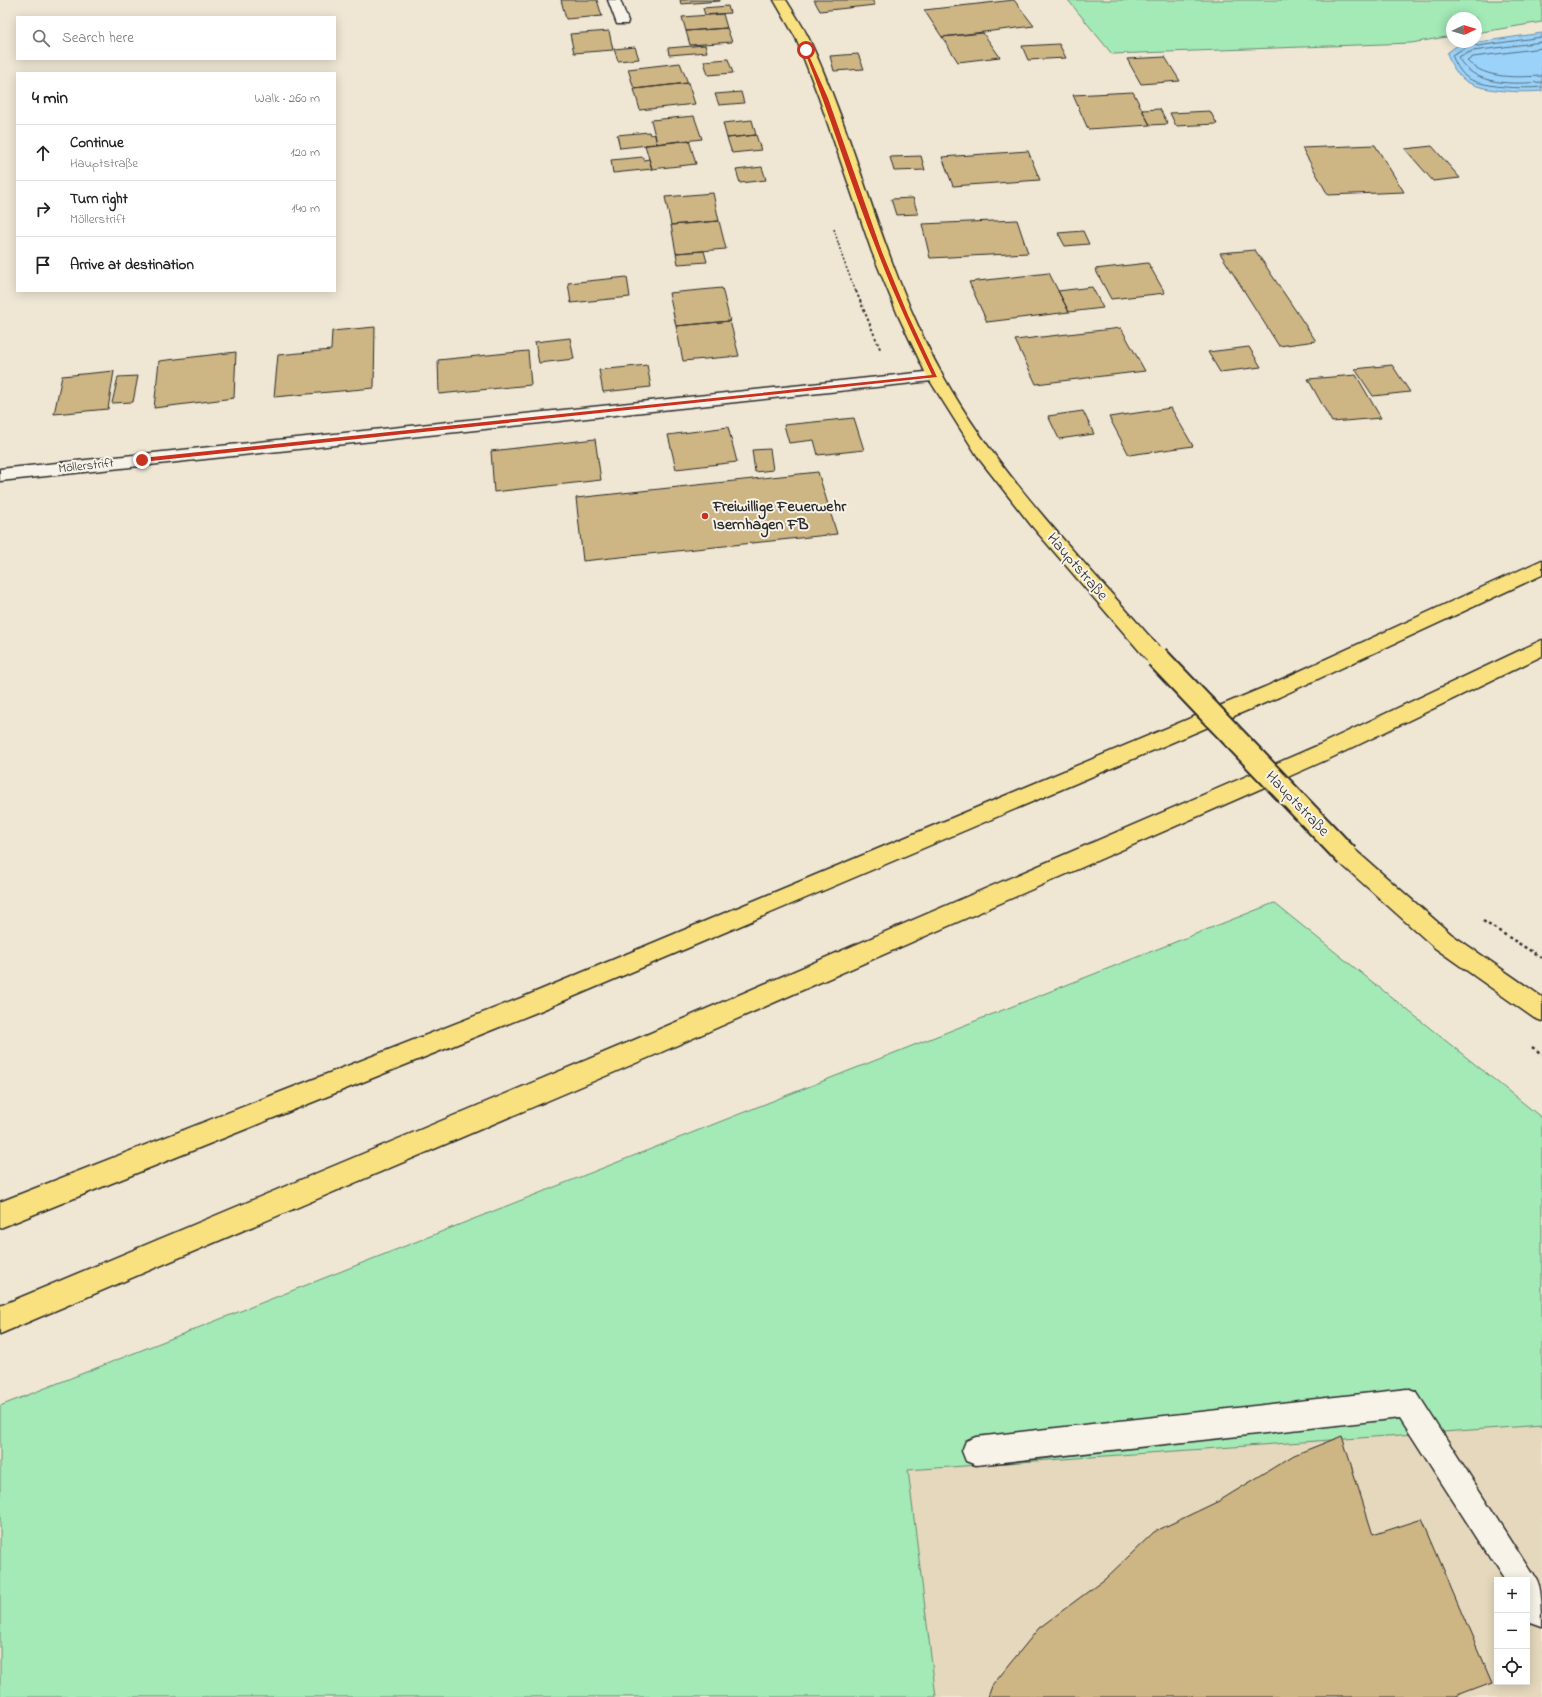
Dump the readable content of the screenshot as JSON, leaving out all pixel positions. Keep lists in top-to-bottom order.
{
  "streets": {
    "main road": ["Hauptstraße"],
    "street": ["Möllerstrift"]
  },
  "crossings": [
    ["Möllerstrift", "Hauptstraße"]
  ],
  "places": ["Freiwillige Feuerwehr Isernhagen FB"],
  "north": "right",
  "page": {
    "search": "Search here",
    "heading": ["4 min", "Walk · 260 m"],
    "list": [
      ["Continue", "Hauptstraße", "120 m"],
      ["Turn right", "Möllerstrift", "140 m"],
      "Arrive at destination"
    ],
    "map_buttons": ["+", "−"]
  }
}
